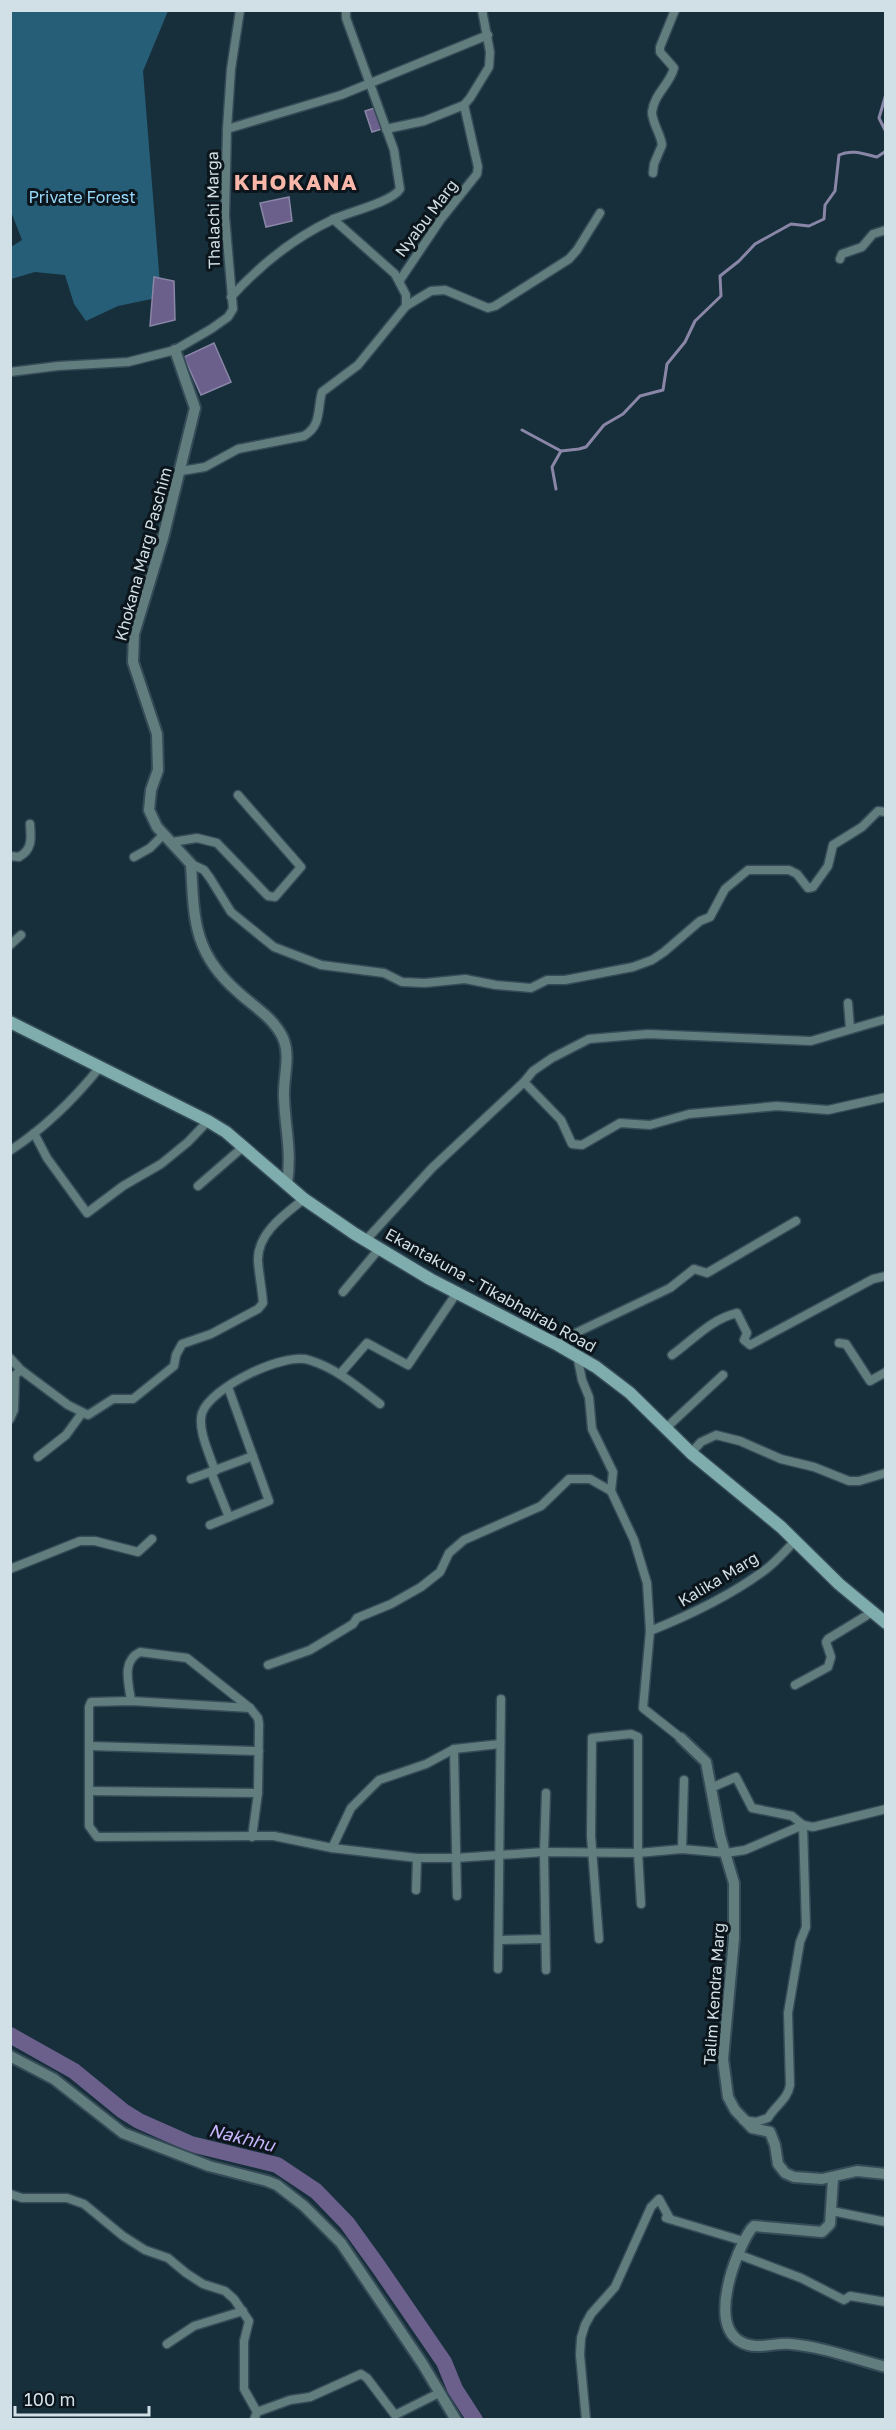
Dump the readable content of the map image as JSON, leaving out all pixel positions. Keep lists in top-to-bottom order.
{
  "streets": {
    "main road": ["Ekantakuna - Tikabhairab Road"],
    "street": [
      "Thalachi Marga",
      "Nyabu Marg",
      "Khokana Marg Paschim",
      "Kalika Marg",
      "Talim Kendra Marg"
    ]
  },
  "crossings": [
    ["Ekantakuna - Tikabhairab Road", "Kalika Marg"]
  ],
  "districts": ["KHOKANA"],
  "water": ["Nakhhu"],
  "parks": ["Private Forest"],
  "scale_bar": "100 m"
}
